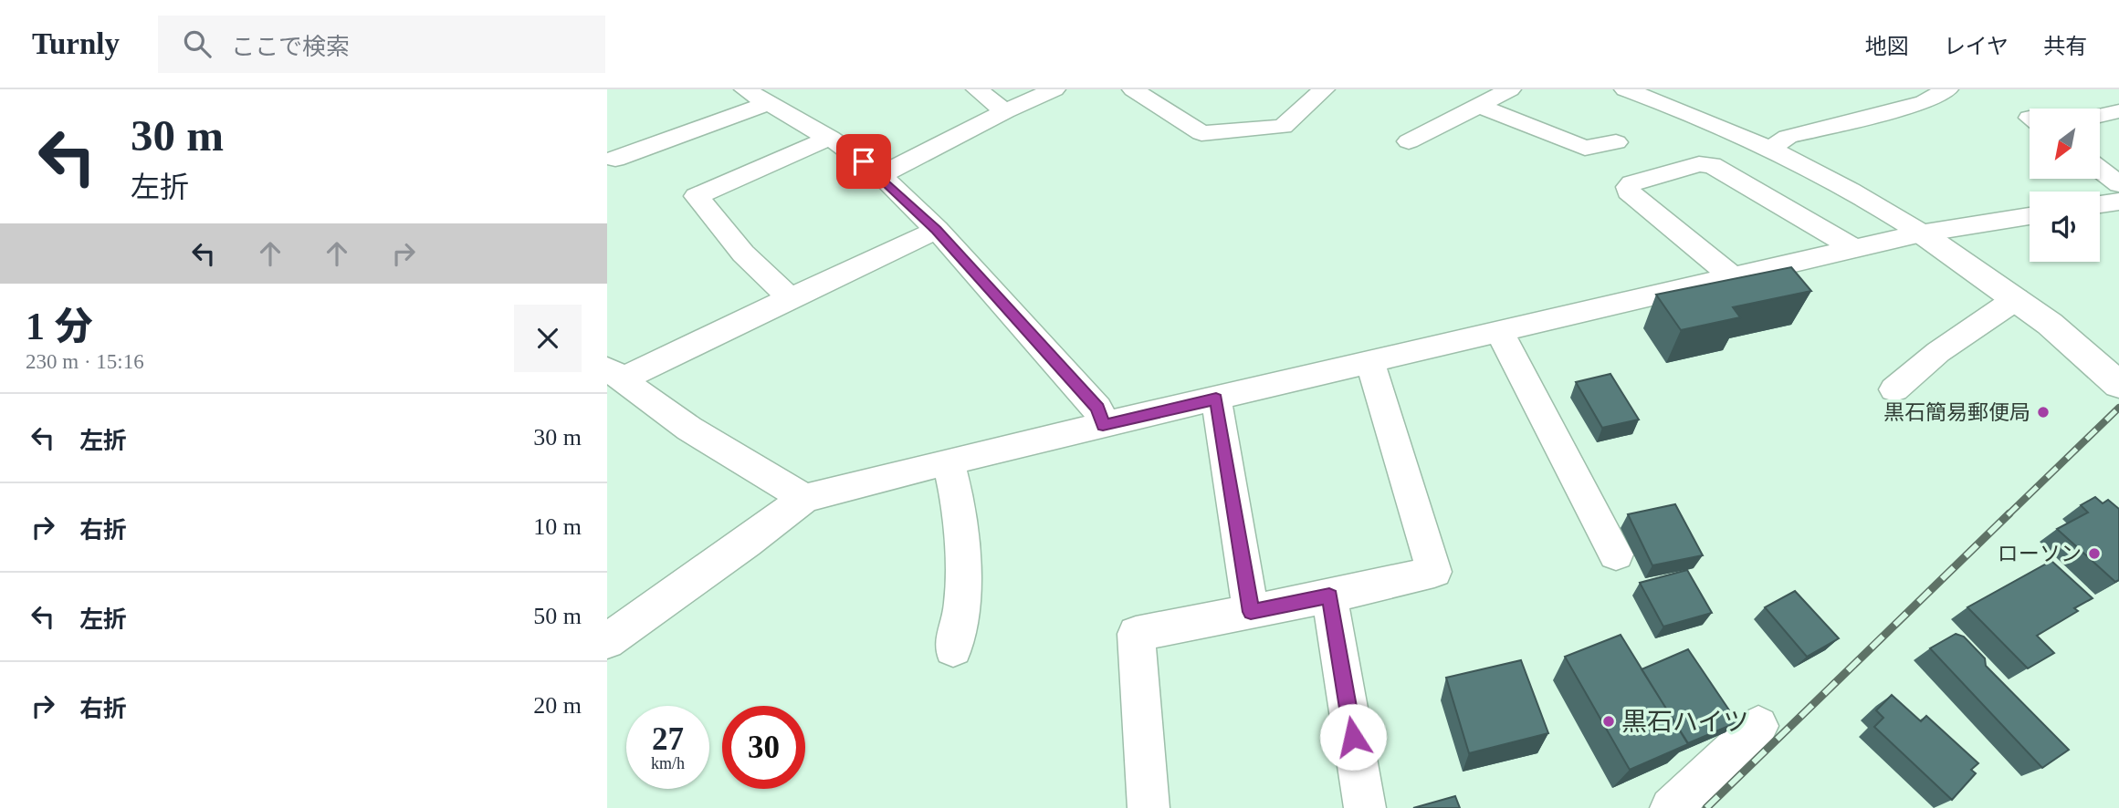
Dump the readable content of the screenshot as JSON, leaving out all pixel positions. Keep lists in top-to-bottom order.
{
  "places": ["黒石簡易郵便局", "ローソン", "黒石ハイツ"],
  "north": "bottom left",
  "page": {
    "header": "Turnly",
    "search": "ここで検索",
    "nav": ["地図", "レイヤ", "共有"],
    "turn": ["30 m", "左折"],
    "heading": ["1 分", "230 m · 15:16"],
    "list": [
      {
        "name": "左折",
        "value": "30 m"
      },
      {
        "name": "右折",
        "value": "10 m"
      },
      {
        "name": "左折",
        "value": "50 m"
      },
      {
        "name": "右折",
        "value": "20 m"
      }
    ],
    "speed": "27 km/h",
    "limit": "30"
  }
}
